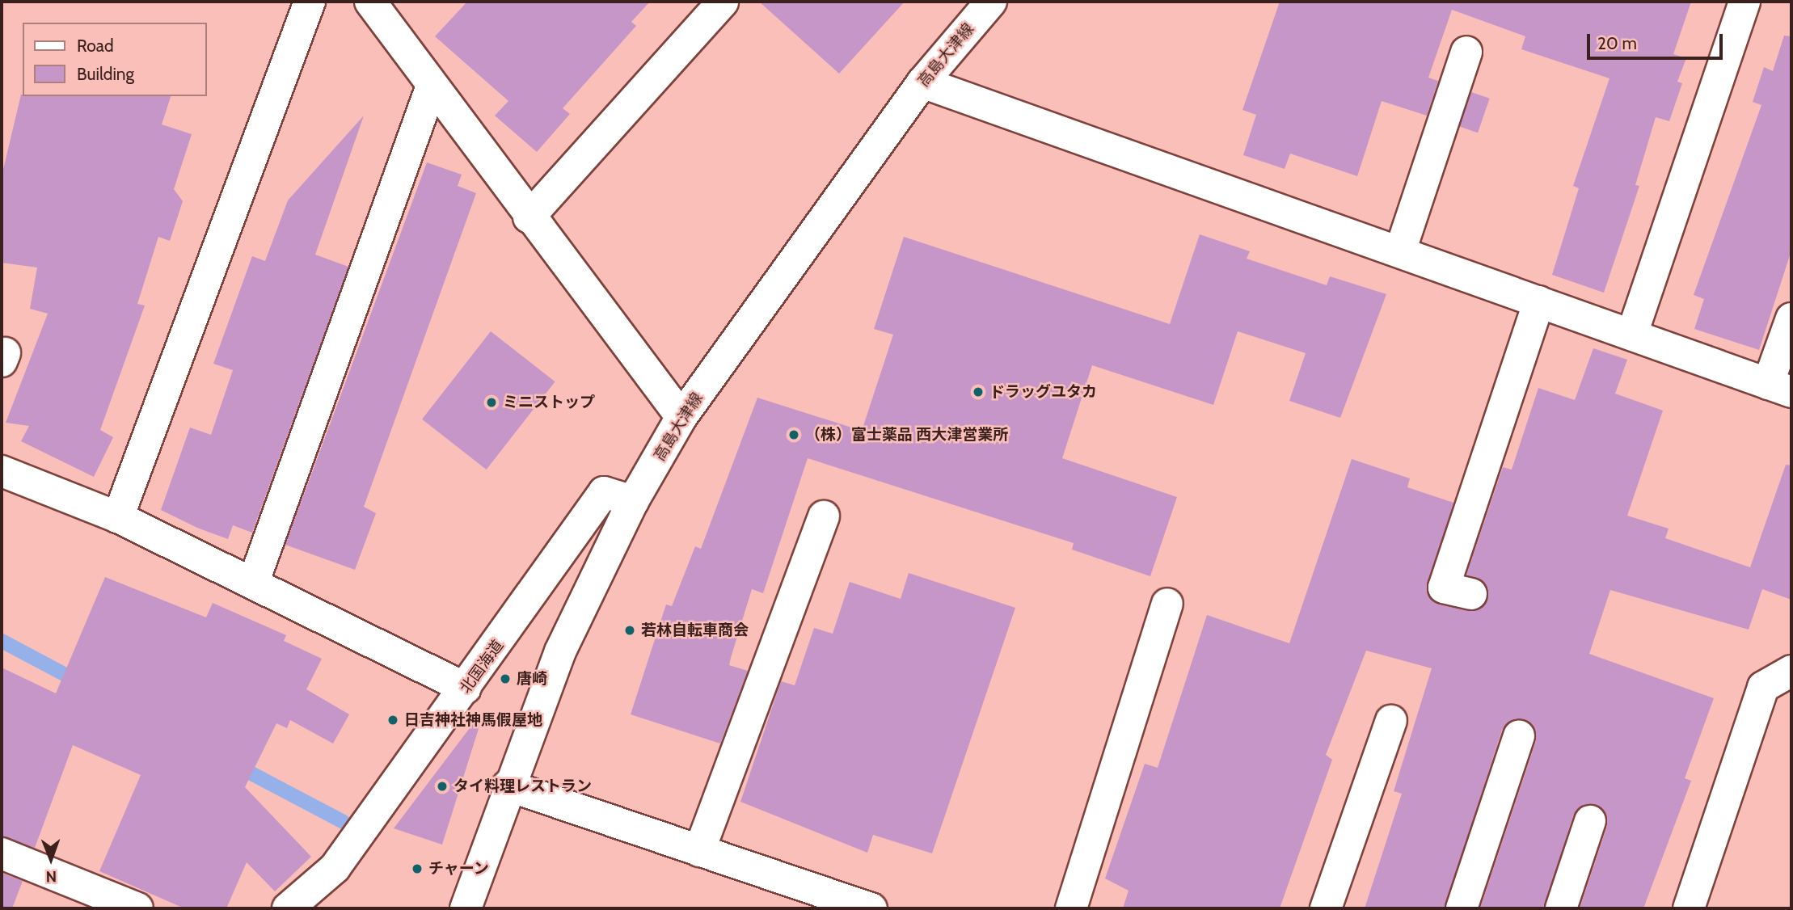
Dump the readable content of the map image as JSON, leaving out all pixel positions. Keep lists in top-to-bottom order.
{
  "streets": {
    "street": ["高島大津線", "北国海道"]
  },
  "crossings": [
    ["高島大津線", "北国海道"]
  ],
  "places": [
    "ドラッグユタカ",
    "ミニストップ",
    "（株）富士薬品 西大津営業所",
    "若林自転車商会",
    "唐崎",
    "日吉神社神馬假屋地",
    "タイ料理レストラン",
    "チャーン"
  ],
  "legend": ["Road", "Building"],
  "scale_bar": "20 m",
  "north": "bottom"
}
